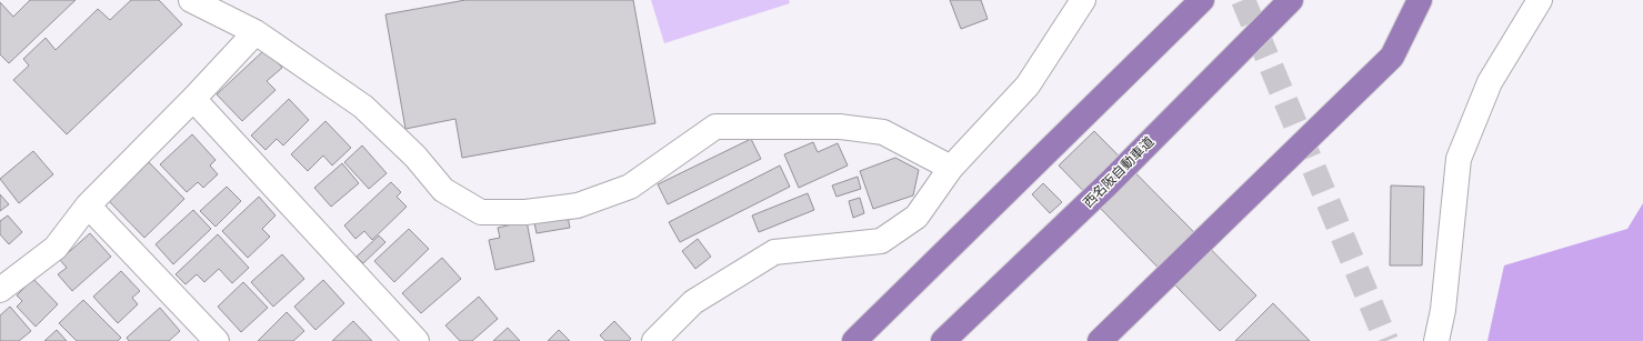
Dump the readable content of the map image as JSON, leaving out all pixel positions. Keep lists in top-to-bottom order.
{
  "streets": {
    "highway": ["西名阪自動車道"]
  }
}
